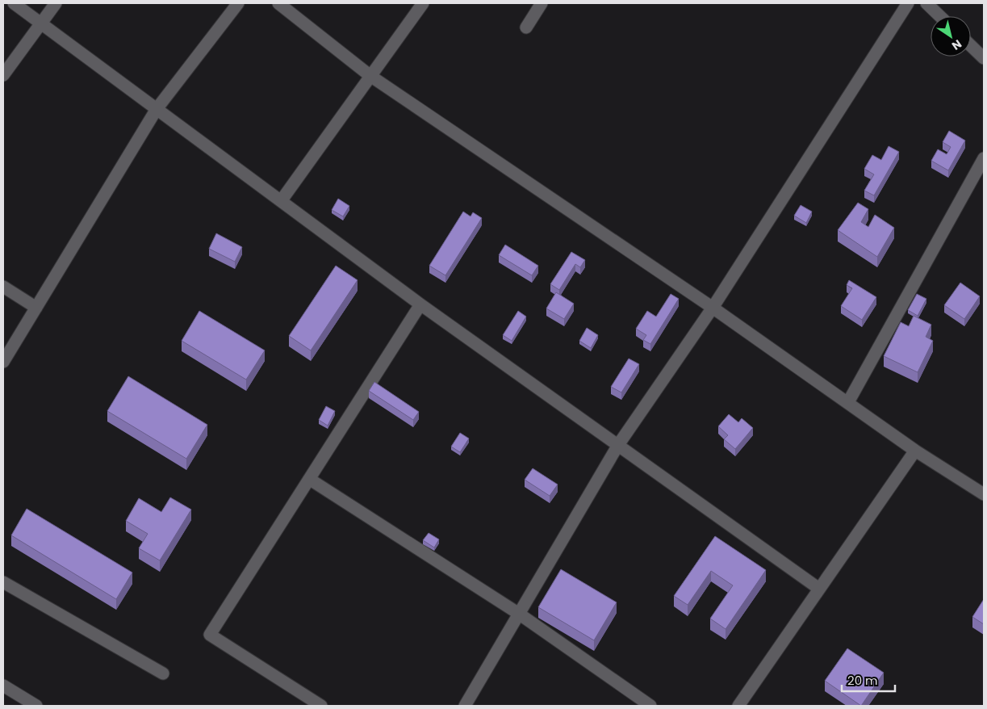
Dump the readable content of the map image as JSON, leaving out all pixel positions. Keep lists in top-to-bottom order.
{
  "scale_bar": "20 m",
  "north": "bottom right"
}
